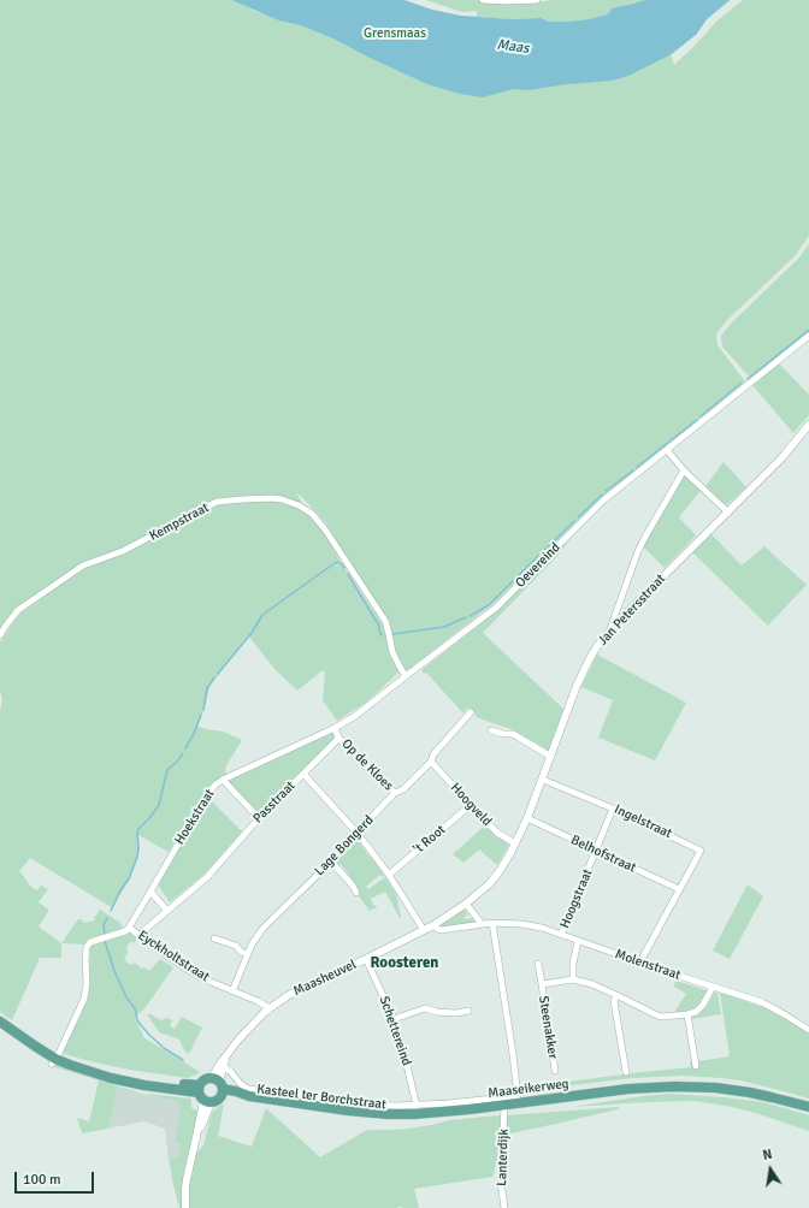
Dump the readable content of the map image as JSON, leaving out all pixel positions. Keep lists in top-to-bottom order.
{
  "streets": {
    "main road": ["Maaseikerweg"],
    "street": [
      "Kempstraat",
      "Oevereind",
      "Jan Petersstraat",
      "Op de Kloes",
      "Passtraat",
      "Hoogveld",
      "Hoekstraat",
      "Ingelstraat",
      "'t Root",
      "Lage Bongerd",
      "Belhofstraat",
      "Hoogstraat",
      "Eyckholtstraat",
      "Molenstraat",
      "Maasheuvel",
      "Steenakker",
      "Schettereind",
      "Kasteel ter Borchstraat",
      "Lanterdijk"
    ]
  },
  "crossings": [
    ["Kempstraat", "Oevereind"],
    ["Jan Petersstraat", "Hoogveld"],
    ["Jan Petersstraat", "Ingelstraat"],
    ["Jan Petersstraat", "Belhofstraat"],
    ["Jan Petersstraat", "Maasheuvel"],
    ["Op de Kloes", "Passtraat"],
    ["Op de Kloes", "Lage Bongerd"],
    ["Passtraat", "Eyckholtstraat"],
    ["Hoogveld", "'t Root"],
    ["Hoogveld", "Lage Bongerd"],
    ["Hoekstraat", "Eyckholtstraat"],
    ["Ingelstraat", "Belhofstraat"],
    ["Ingelstraat", "Hoogstraat"],
    ["Lage Bongerd", "Eyckholtstraat"],
    ["Belhofstraat", "Hoogstraat"],
    ["Hoogstraat", "Molenstraat"],
    ["Eyckholtstraat", "Maasheuvel"],
    ["Molenstraat", "Maasheuvel"],
    ["Molenstraat", "Kasteel ter Borchstraat"],
    ["Maasheuvel", "Schettereind"],
    ["Maasheuvel", "Maaseikerweg"],
    ["Maasheuvel", "Kasteel ter Borchstraat"],
    ["Schettereind", "Kasteel ter Borchstraat"],
    ["Maaseikerweg", "Lanterdijk"]
  ],
  "districts": ["Roosteren"],
  "water": ["Maas"],
  "parks": ["Grensmaas"],
  "scale_bar": "100 m",
  "north": "top"
}
